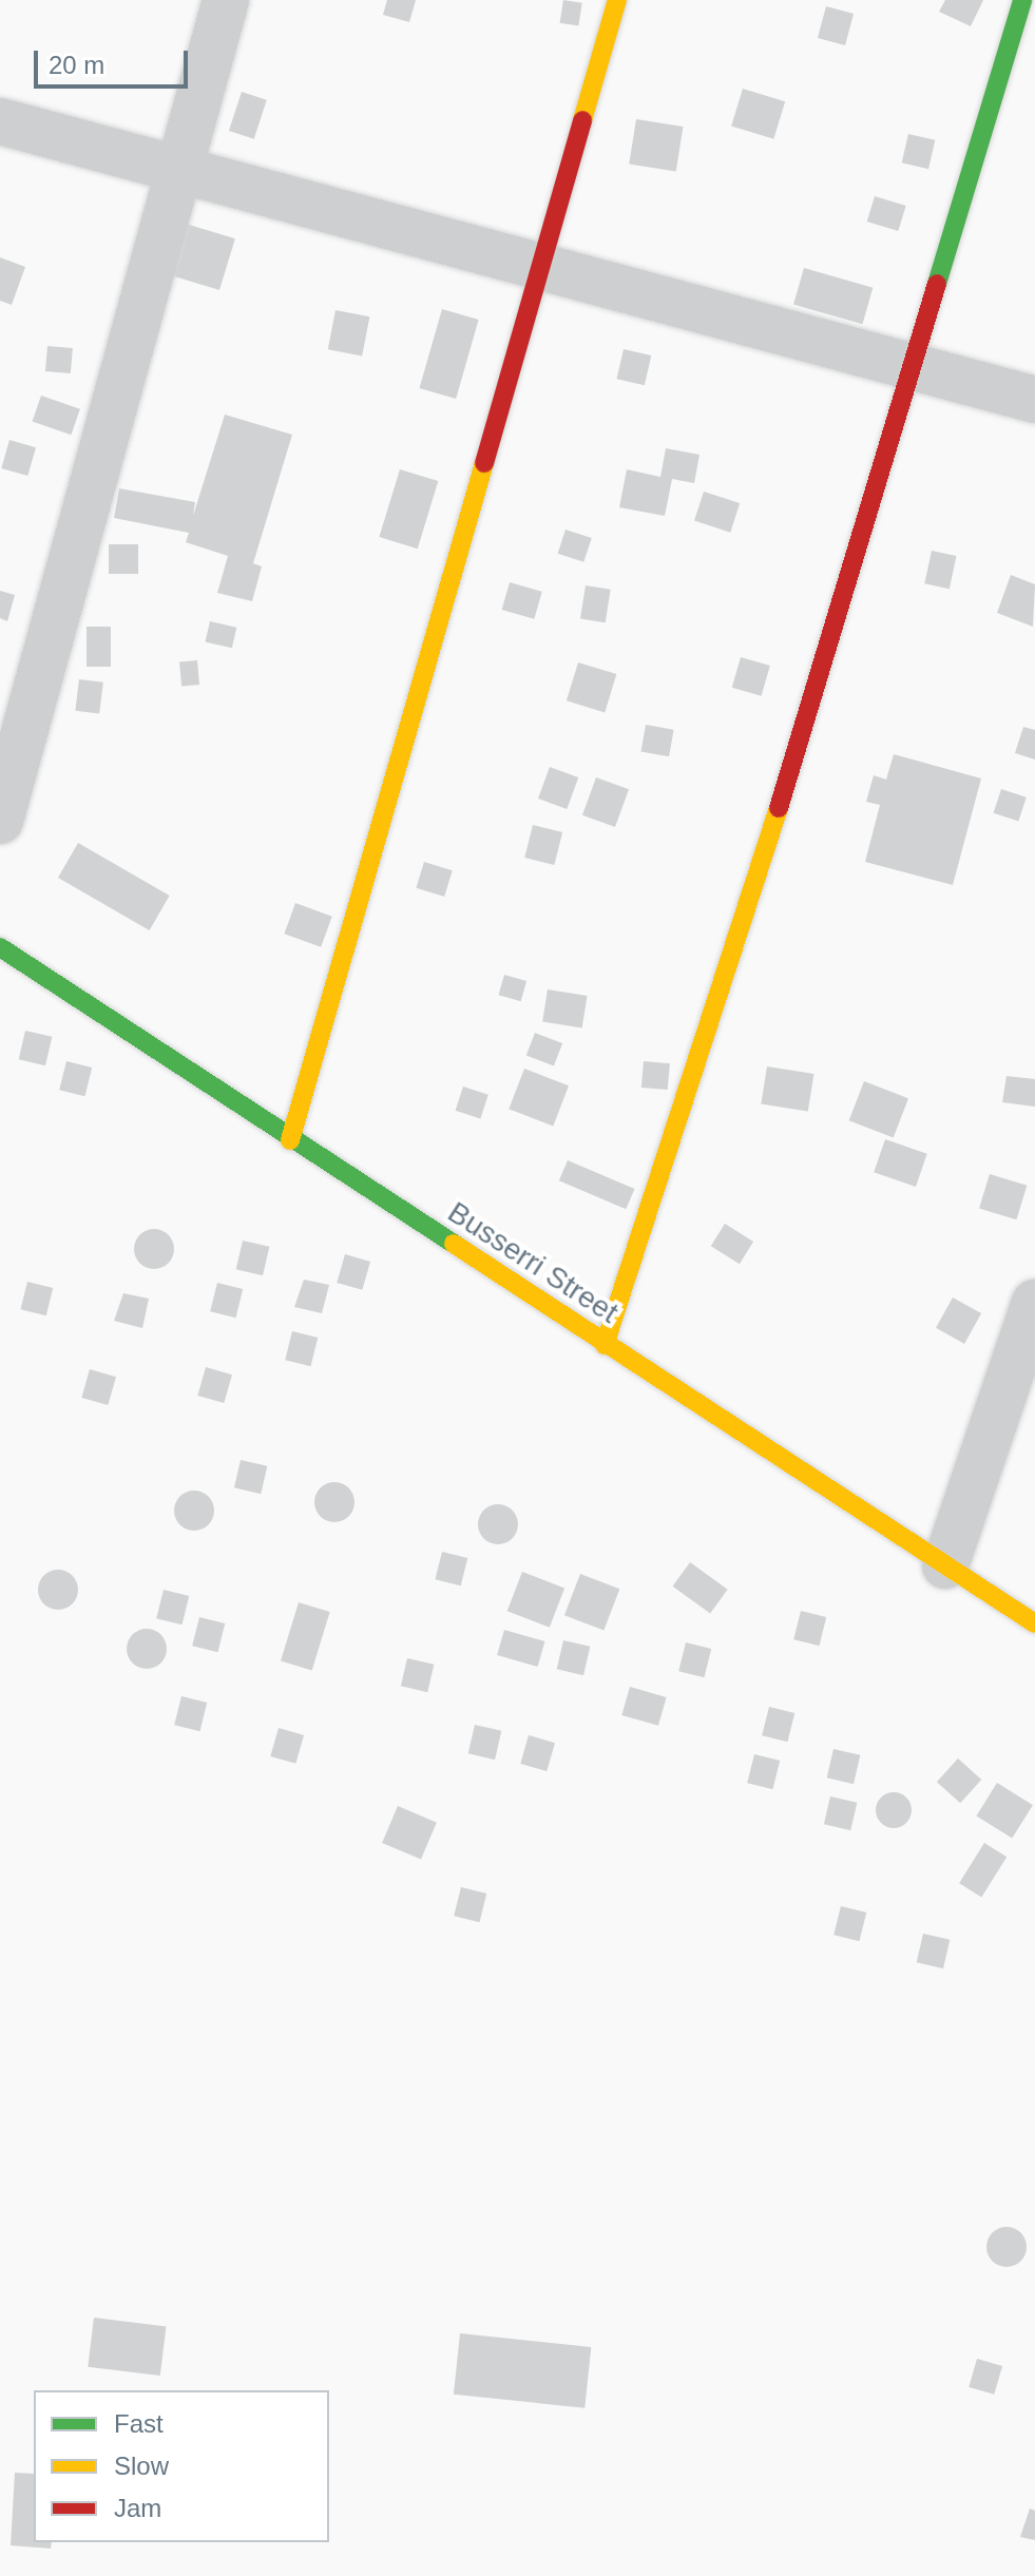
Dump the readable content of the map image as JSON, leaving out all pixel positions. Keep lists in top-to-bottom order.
{
  "streets": {
    "street": ["Busserri Street"]
  },
  "legend": ["Fast", "Slow", "Jam"],
  "scale_bar": "20 m"
}
